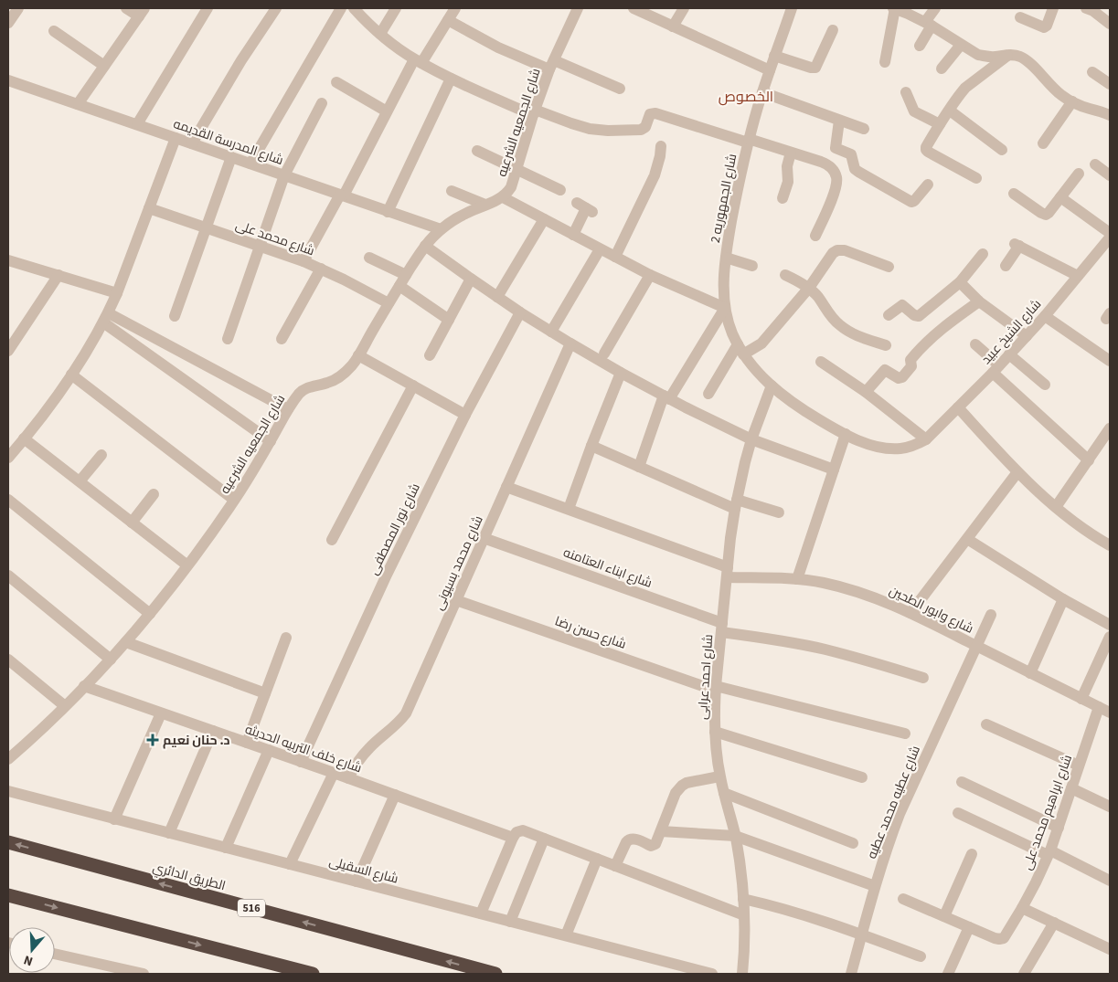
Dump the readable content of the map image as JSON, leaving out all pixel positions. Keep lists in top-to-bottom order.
{
  "streets": {
    "highway": ["الطريق الدائري", "516"],
    "street": [
      "شارع الجمعيه الشرعيه",
      "شارع المدرسة القديمه",
      "شارع الجمهوريه 2",
      "شارع محمد على",
      "شارع الشيخ عبيد",
      "شارع نور المصطفى",
      "شارع محمد بسيونى",
      "شارع ابناء العتامنه",
      "شارع وابور الطحين",
      "شارع حسن رضا",
      "شارع احمد عرابى",
      "شارع خلف التربيه الحديثه",
      "شارع عطيه محمد عطيه",
      "شارع ابراهيم محمد على",
      "شارع السقيلى"
    ]
  },
  "crossings": [
    ["شارع الجمعيه الشرعيه", "شارع المدرسة القديمه"],
    ["شارع الجمعيه الشرعيه", "شارع محمد على"],
    ["شارع الجمعيه الشرعيه", "شارع خلف التربيه الحديثه"],
    ["شارع الجمهوريه 2", "شارع الشيخ عبيد"],
    ["شارع الجمهوريه 2", "شارع احمد عرابى"],
    ["شارع نور المصطفى", "شارع خلف التربيه الحديثه"],
    ["شارع محمد بسيونى", "شارع ابناء العتامنه"],
    ["شارع محمد بسيونى", "شارع وابور الطحين"],
    ["شارع محمد بسيونى", "شارع حسن رضا"],
    ["شارع محمد بسيونى", "شارع خلف التربيه الحديثه"],
    ["شارع ابناء العتامنه", "شارع احمد عرابى"],
    ["شارع وابور الطحين", "شارع احمد عرابى"],
    ["شارع وابور الطحين", "شارع عطيه محمد عطيه"],
    ["شارع وابور الطحين", "شارع ابراهيم محمد على"],
    ["شارع حسن رضا", "شارع احمد عرابى"]
  ],
  "districts": ["الخصوص"],
  "places": {
    "health": ["د. حنان نعيم"]
  },
  "north": "bottom"
}
